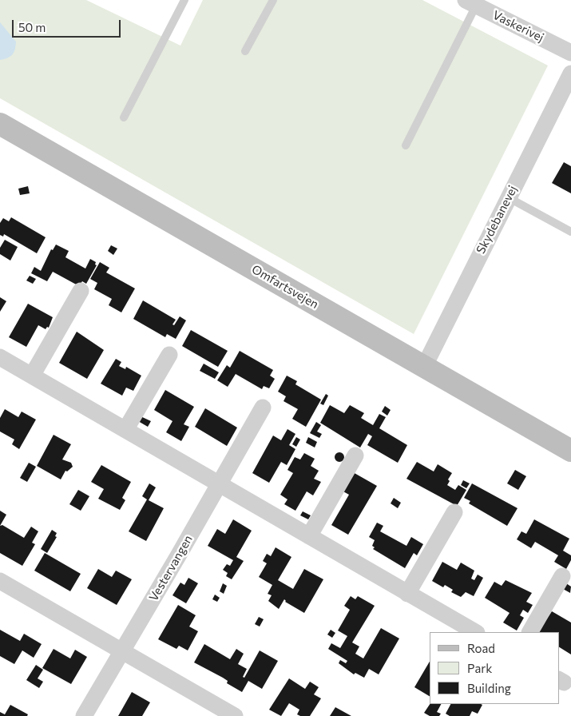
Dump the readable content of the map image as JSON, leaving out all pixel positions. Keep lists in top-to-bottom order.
{
  "streets": {
    "main road": ["Omfartsvejen"],
    "street": ["Vaskerivej", "Skydebanevej", "Vestervangen"]
  },
  "crossings": [
    ["Skydebanevej", "Omfartsvejen"]
  ],
  "legend": ["Road", "Park", "Building"],
  "scale_bar": "50 m"
}
